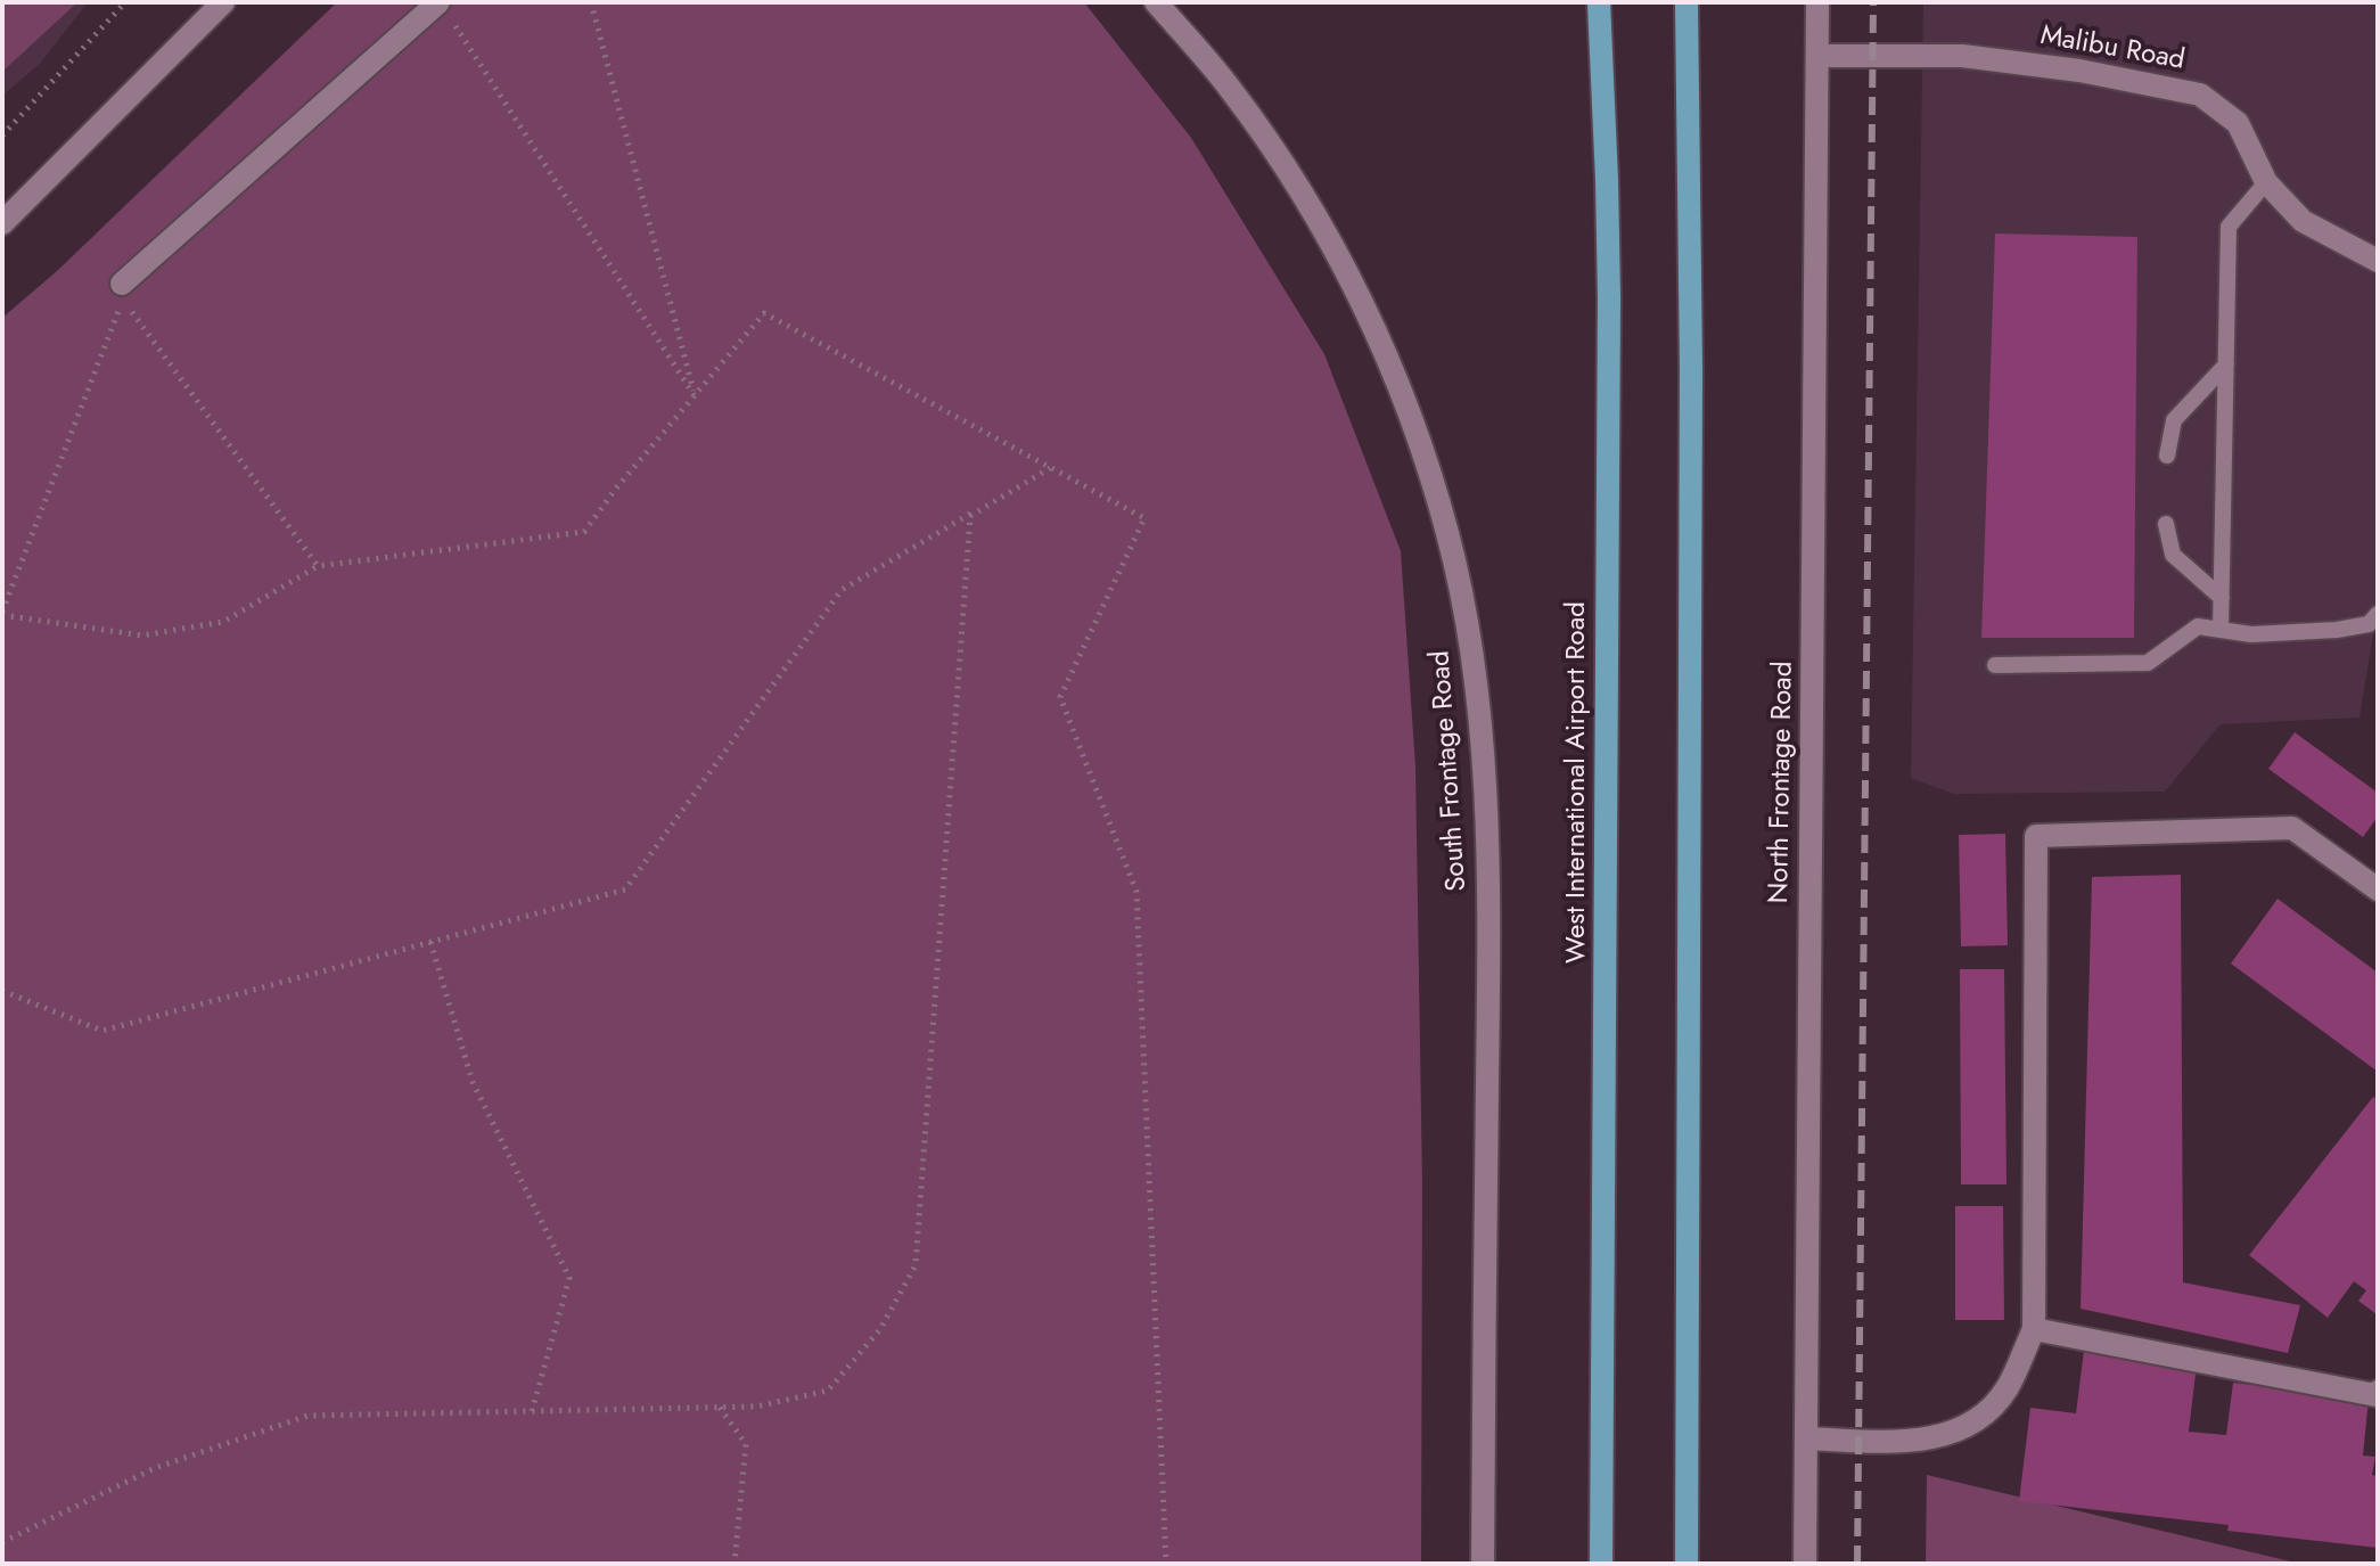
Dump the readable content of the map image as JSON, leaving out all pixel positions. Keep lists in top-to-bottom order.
{
  "streets": {
    "main road": ["West International Airport Road"],
    "street": ["Malibu Road", "South Frontage Road", "North Frontage Road"]
  },
  "crossings": [
    ["Malibu Road", "North Frontage Road"]
  ]
}
